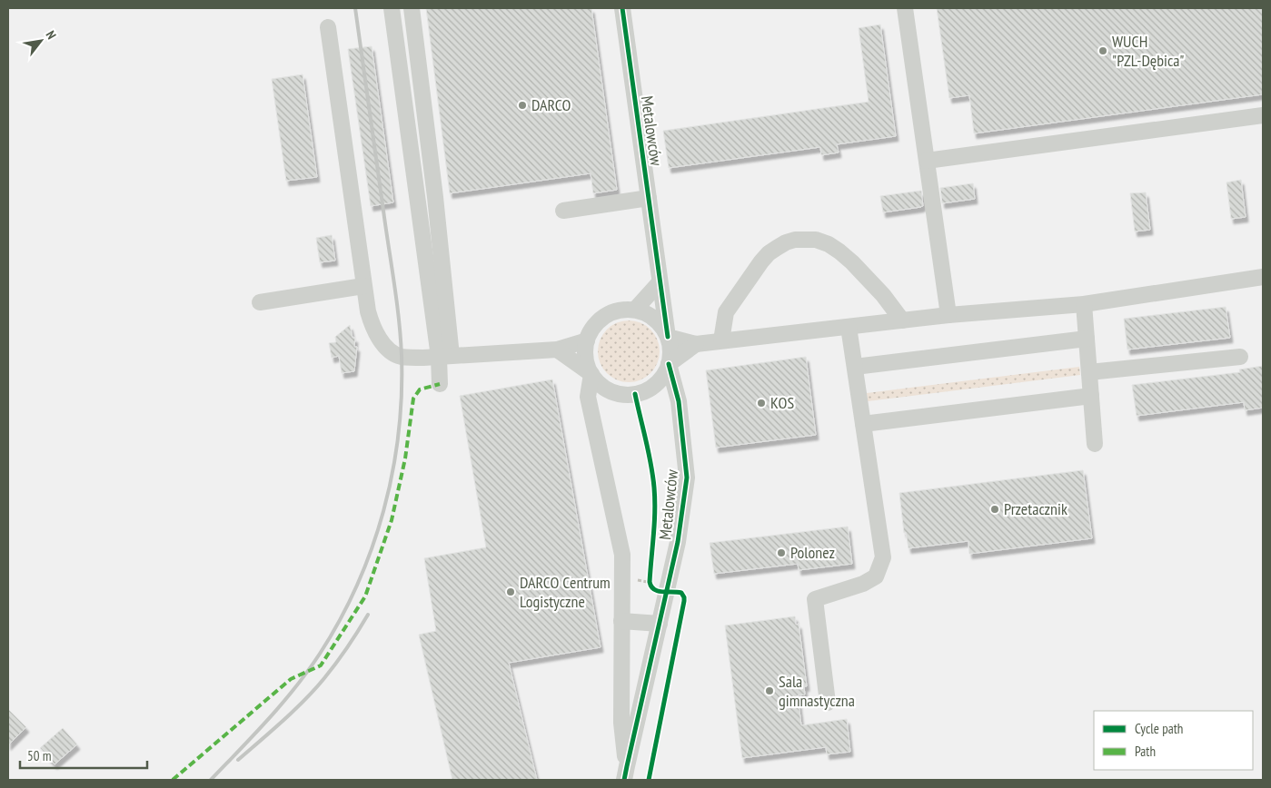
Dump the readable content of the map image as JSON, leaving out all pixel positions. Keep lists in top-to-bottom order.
{
  "streets": {
    "street": ["Metalowców"]
  },
  "places": [
    "WUCH \"PZL-Dębica\"",
    "DARCO",
    "KOS",
    "Przetacznik",
    "Polonez",
    "DARCO Centrum Logistyczne",
    "Sala gimnastyczna"
  ],
  "legend": ["Cycle path", "Path"],
  "scale_bar": "50 m",
  "north": "top right"
}
